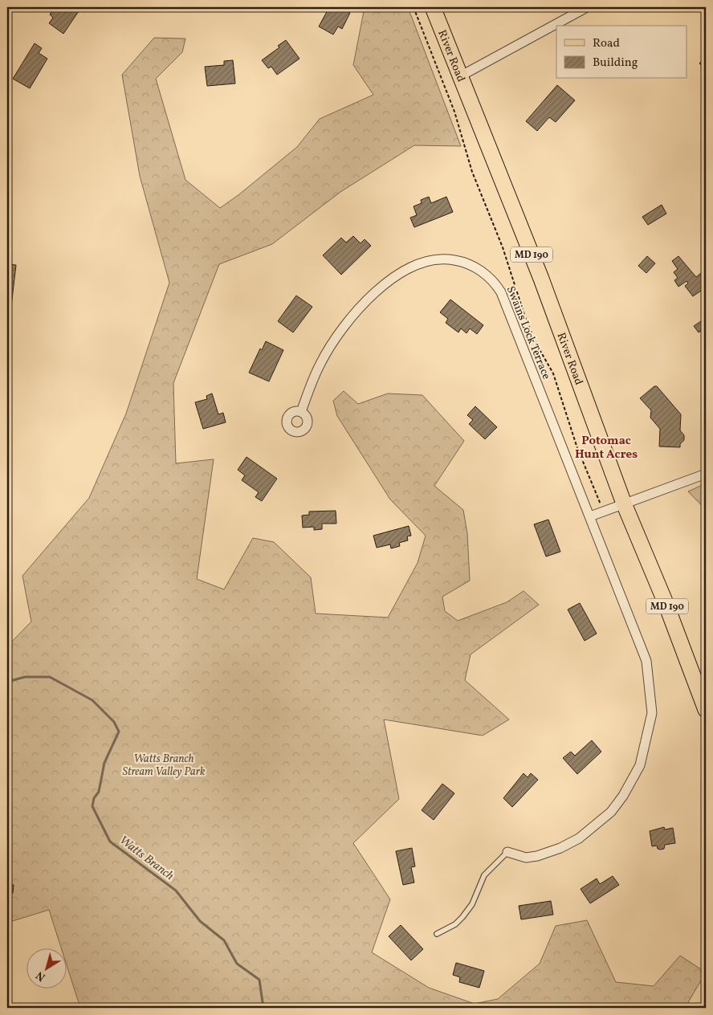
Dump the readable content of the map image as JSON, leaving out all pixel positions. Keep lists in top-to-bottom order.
{
  "streets": {
    "main road": ["River Road", "MD 190"],
    "street": ["Swains Lock Terrace"]
  },
  "districts": ["Potomac Hunt Acres"],
  "water": ["Watts Branch"],
  "parks": ["Watts Branch Stream Valley Park"],
  "legend": ["Road", "Building"],
  "north": "bottom left"
}
